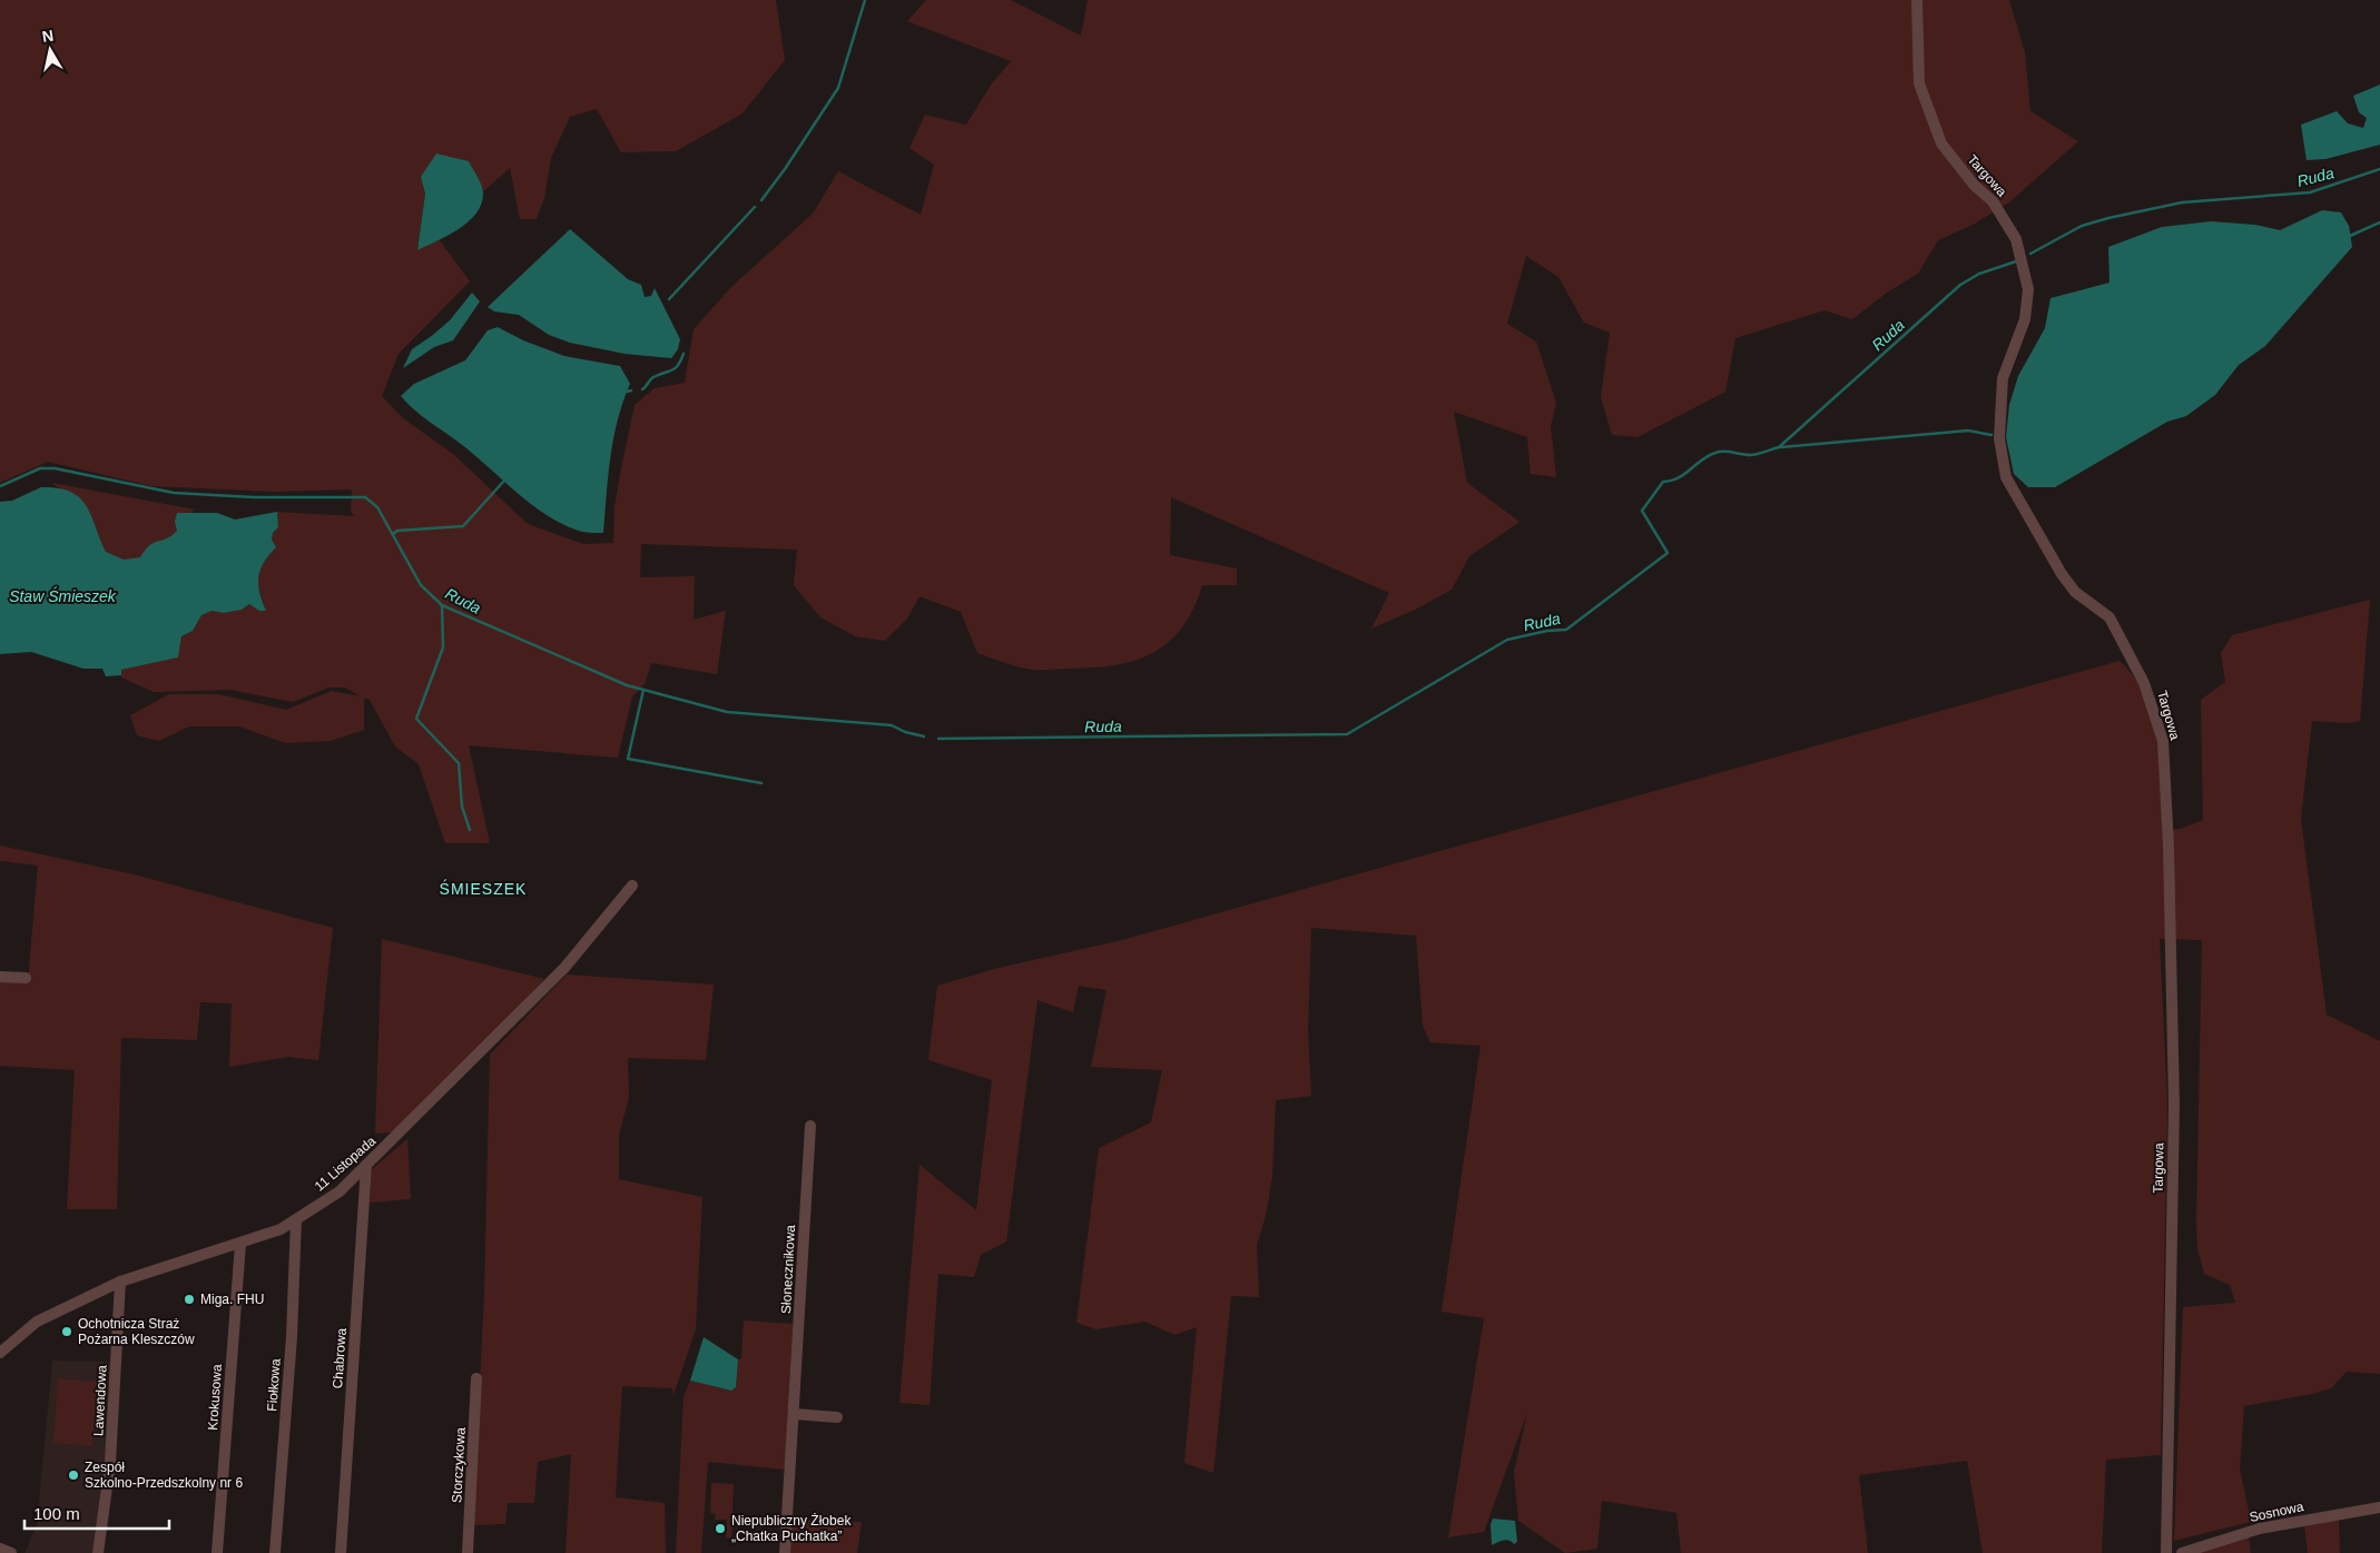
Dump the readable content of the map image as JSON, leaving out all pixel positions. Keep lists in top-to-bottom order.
{
  "streets": {
    "street": [
      "Targowa",
      "11 Listopada",
      "Słonecznikowa",
      "Chabrowa",
      "Fiołkowa",
      "Krokusowa",
      "Lawendowa",
      "Storczykowa",
      "Sosnowa"
    ]
  },
  "crossings": [
    ["11 Listopada", "Chabrowa"],
    ["11 Listopada", "Fiołkowa"],
    ["11 Listopada", "Krokusowa"],
    ["11 Listopada", "Lawendowa"]
  ],
  "districts": ["ŚMIESZEK"],
  "water": ["Ruda", "Staw Śmieszek"],
  "places": [
    "Miga. FHU",
    "Ochotnicza Straż Pożarna Kleszczów",
    "Zespół Szkolno-Przedszkolny nr 6",
    "Niepubliczny Żłobek „Chatka Puchatka”"
  ],
  "scale_bar": "100 m",
  "north": "top"
}
